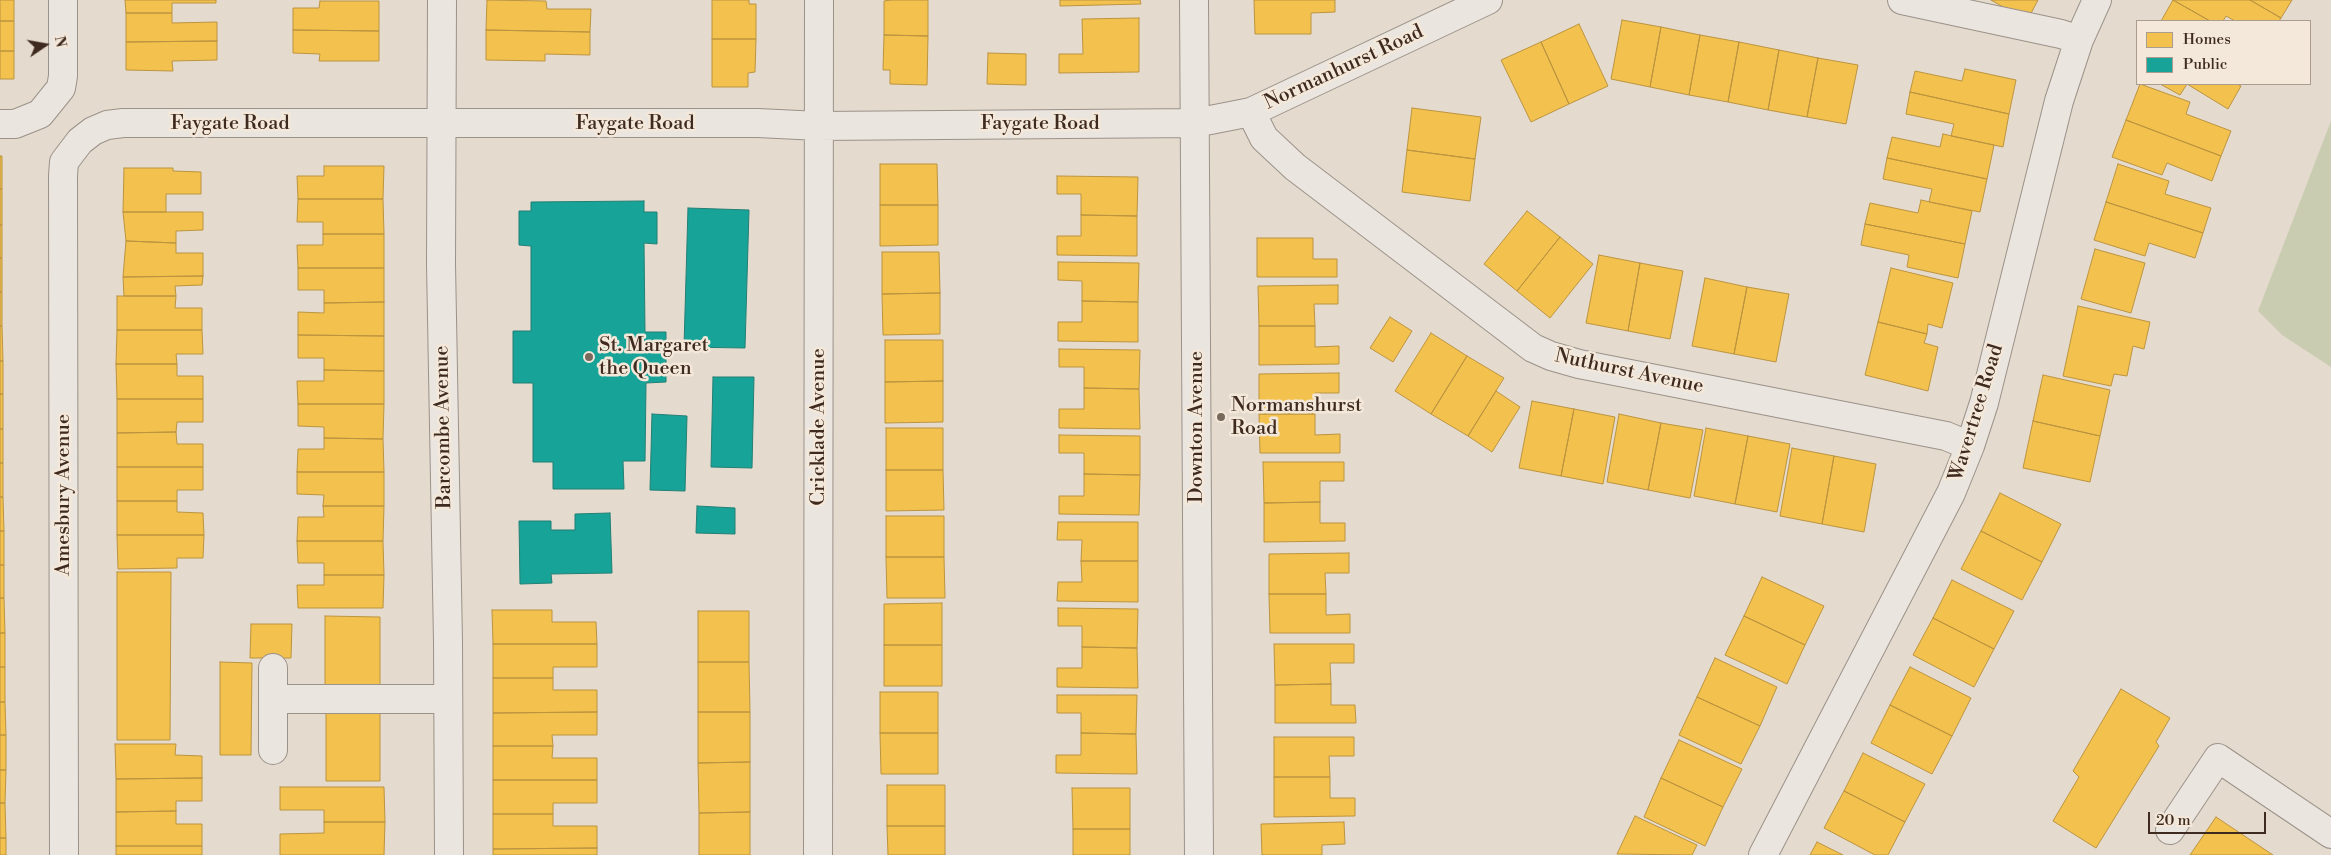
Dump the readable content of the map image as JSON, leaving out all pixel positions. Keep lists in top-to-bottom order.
{
  "streets": {
    "street": [
      "Normanhurst Road",
      "Faygate Road",
      "Nuthurst Avenue",
      "Wavertree Road",
      "Barcombe Avenue",
      "Cricklade Avenue",
      "Downton Avenue",
      "Amesbury Avenue"
    ]
  },
  "crossings": [
    ["Normanhurst Road", "Faygate Road"],
    ["Normanhurst Road", "Nuthurst Avenue"],
    ["Normanhurst Road", "Downton Avenue"],
    ["Faygate Road", "Barcombe Avenue"],
    ["Faygate Road", "Cricklade Avenue"],
    ["Faygate Road", "Downton Avenue"],
    ["Faygate Road", "Amesbury Avenue"],
    ["Nuthurst Avenue", "Wavertree Road"]
  ],
  "places": ["St. Margaret the Queen", "Normanshurst Road"],
  "legend": ["Homes", "Public"],
  "scale_bar": "20 m",
  "north": "right"
}
